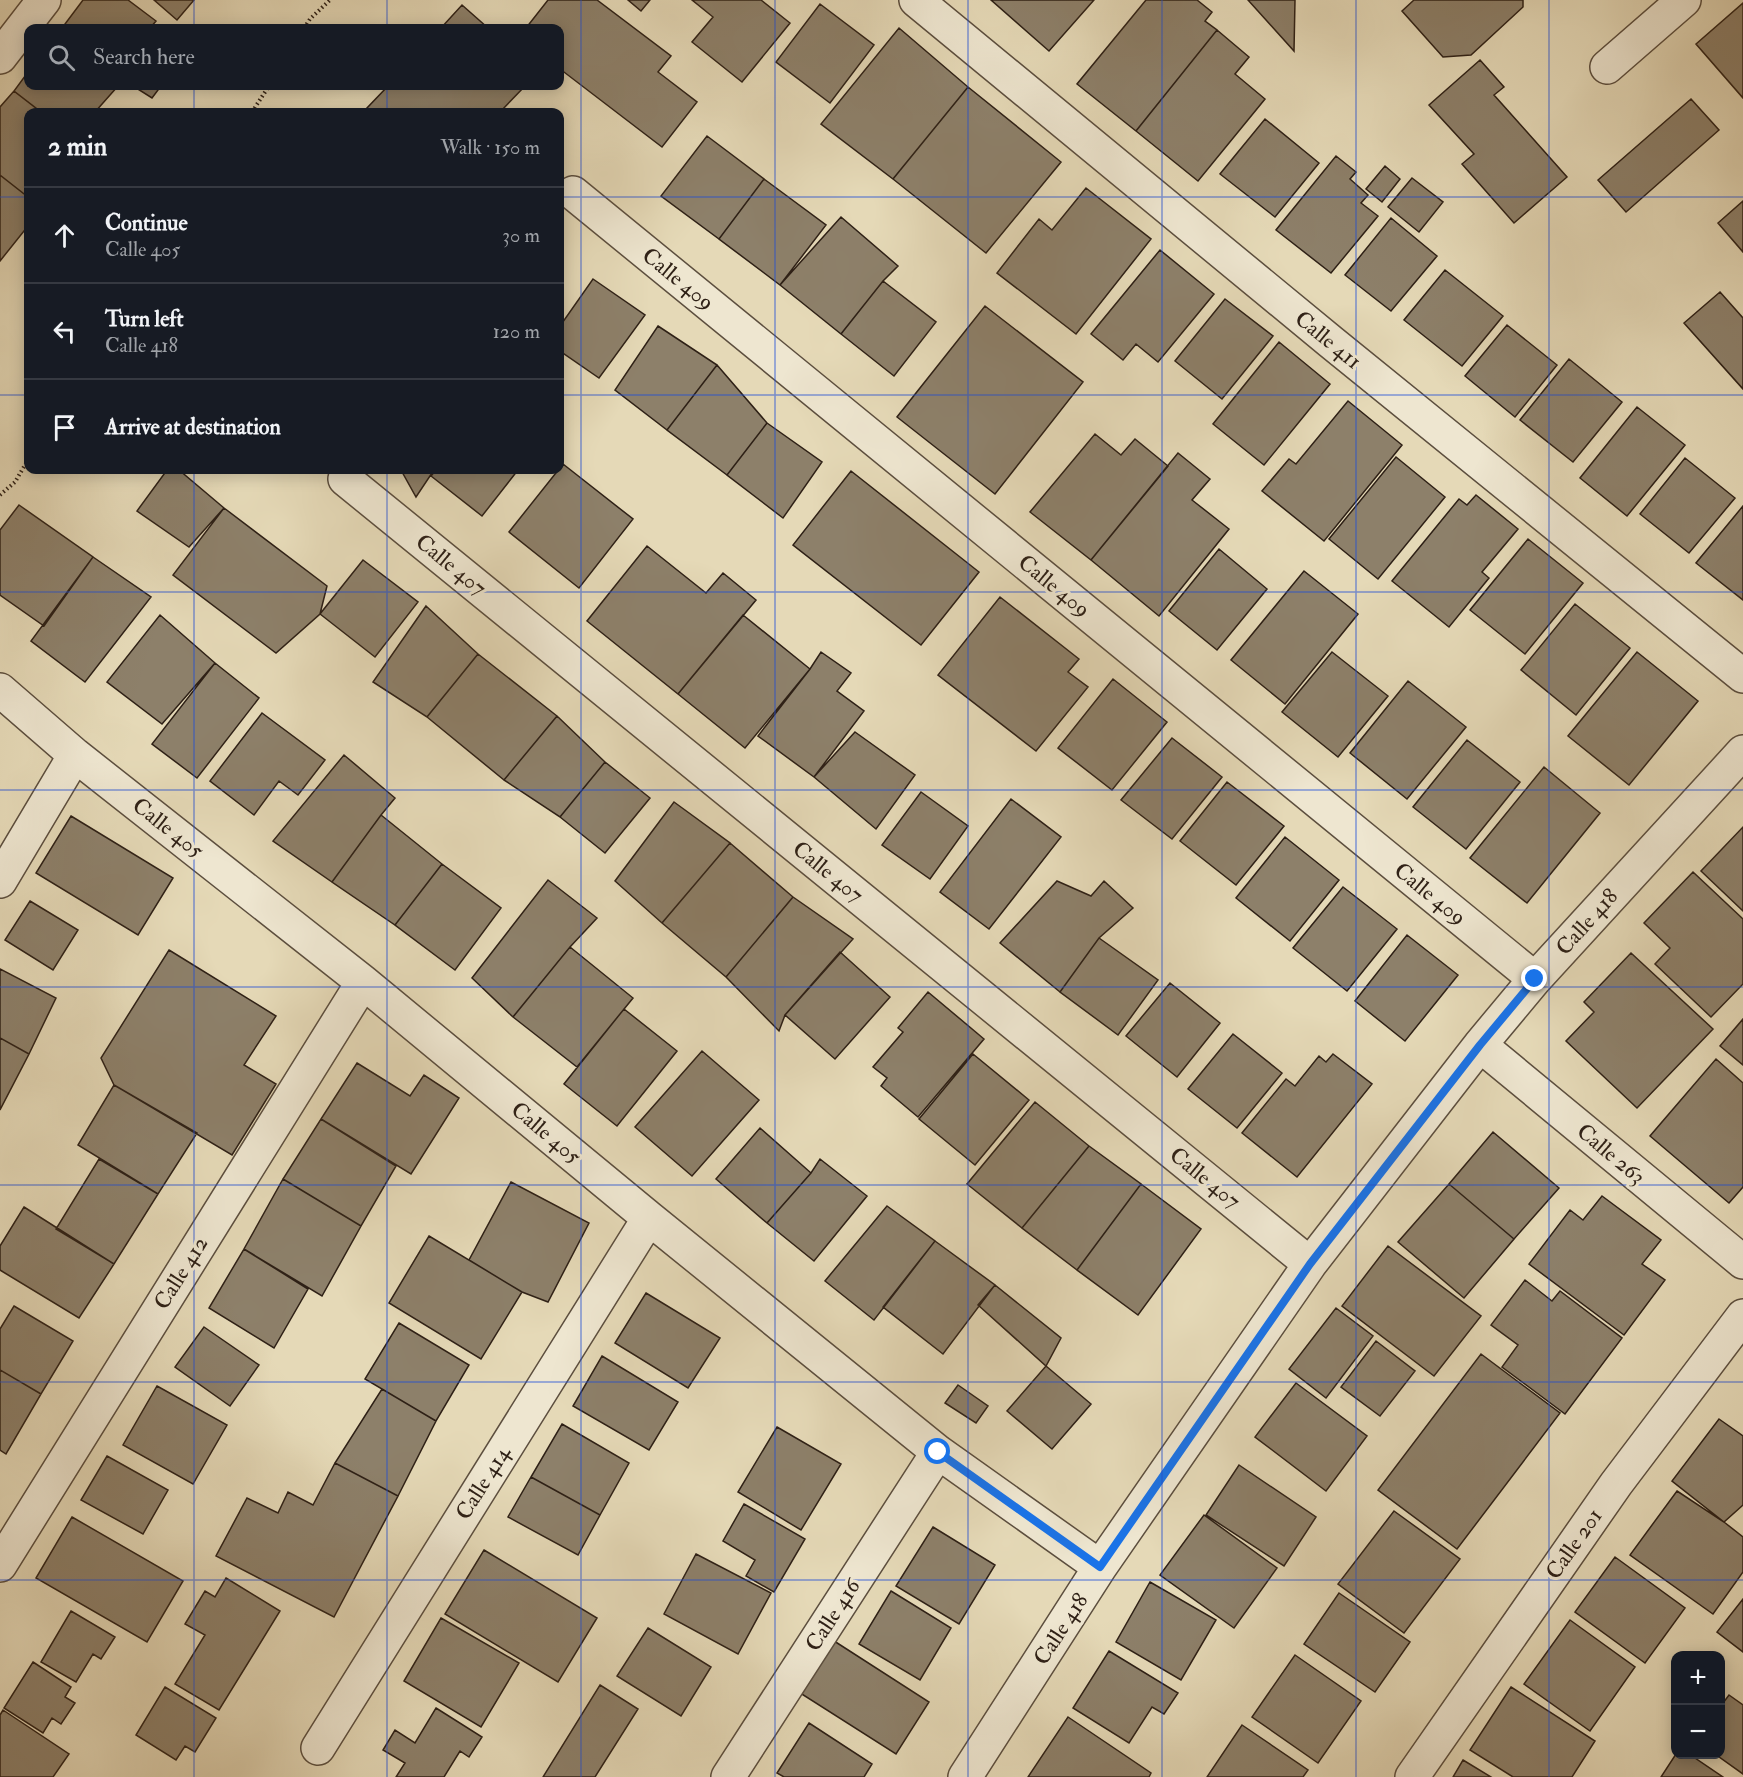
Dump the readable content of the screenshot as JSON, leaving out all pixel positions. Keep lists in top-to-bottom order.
{
  "streets": {
    "street": [
      "Calle 409",
      "Calle 411",
      "Calle 407",
      "Calle 405",
      "Calle 418",
      "Calle 263",
      "Calle 412",
      "Calle 414",
      "Calle 201",
      "Calle 416"
    ]
  },
  "crossings": [
    ["Calle 409", "Calle 418"],
    ["Calle 407", "Calle 418"],
    ["Calle 405", "Calle 418"],
    ["Calle 405", "Calle 412"],
    ["Calle 405", "Calle 414"],
    ["Calle 405", "Calle 416"],
    ["Calle 418", "Calle 263"]
  ],
  "page": {
    "search": "Search here",
    "heading": ["2 min", "Walk · 150 m"],
    "list": [
      ["Continue", "Calle 405", "30 m"],
      ["Turn left", "Calle 418", "120 m"],
      "Arrive at destination"
    ],
    "map_buttons": ["+", "−"]
  }
}
